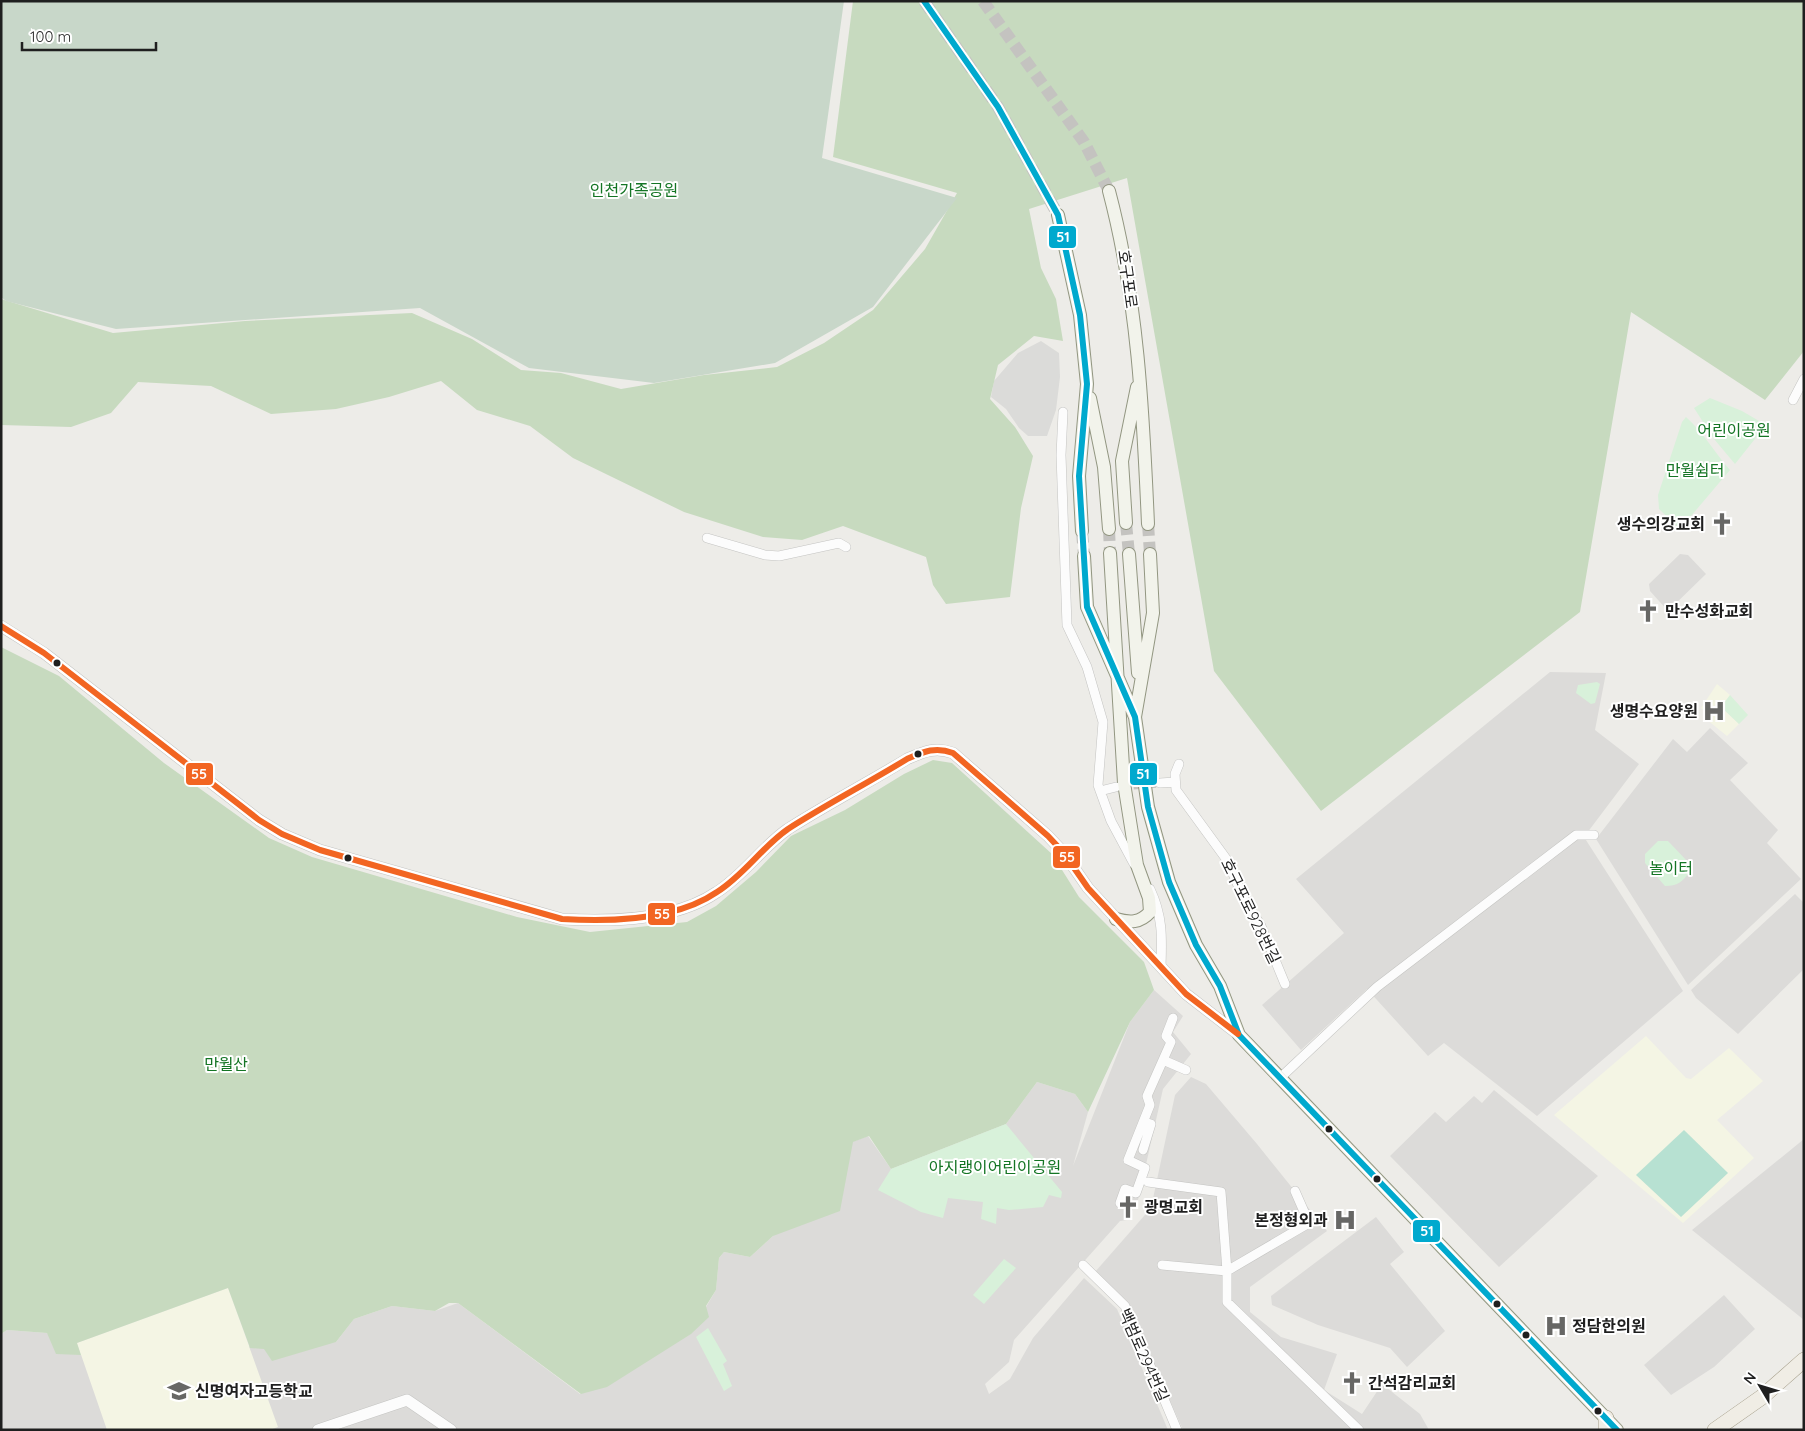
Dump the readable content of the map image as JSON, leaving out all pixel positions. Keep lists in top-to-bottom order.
{
  "streets": {
    "main road": ["호구포로"],
    "street": ["호구포로928번길", "백범로294번길"]
  },
  "parks": [
    "인천가족공원",
    "어린이공원",
    "만월쉼터",
    "놀이터",
    "만월산",
    "아지랭이어린이공원"
  ],
  "places": {
    "church": [
      "생수의강교회",
      "만수성화교회",
      "광명교회",
      "간석감리교회"
    ],
    "hospital": ["생명수요양원", "본정형외과", "정담한의원"],
    "school or university": ["신명여자고등학교"]
  },
  "lines": ["transit line 51", "transit line 55"],
  "scale_bar": "100 m",
  "north": "top left"
}
